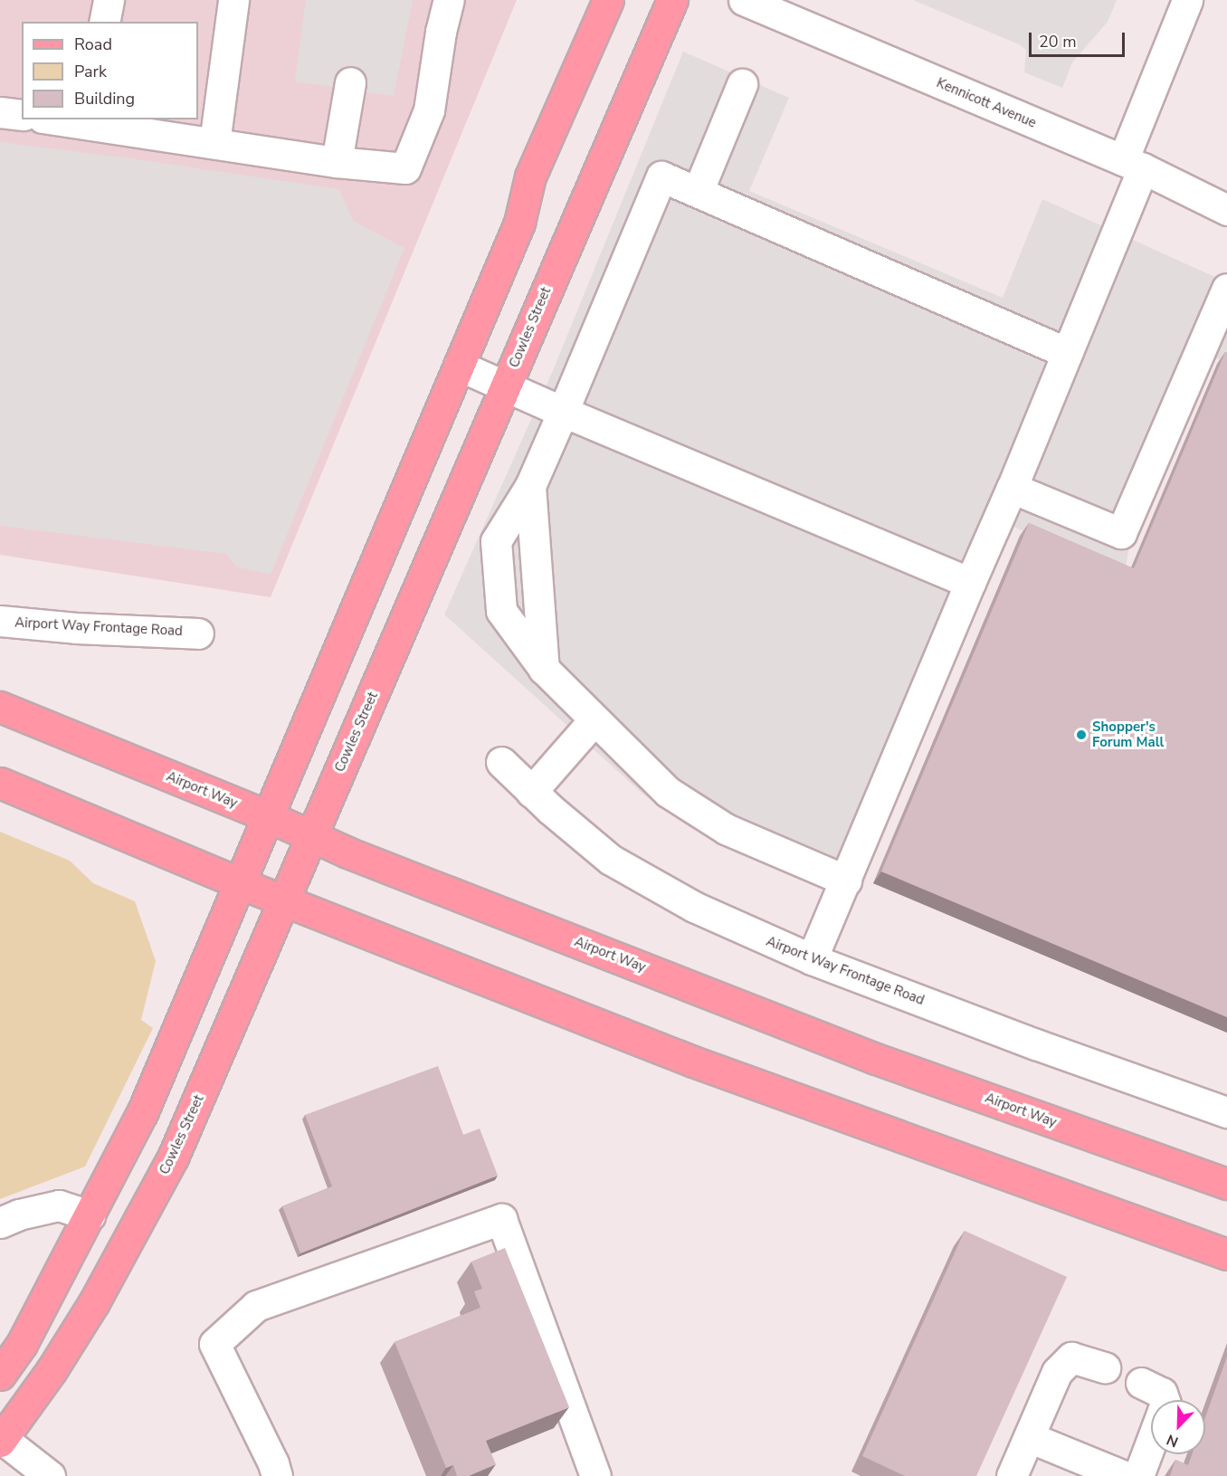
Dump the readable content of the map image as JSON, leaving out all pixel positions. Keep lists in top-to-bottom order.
{
  "streets": {
    "main road": ["Cowles Street", "Airport Way"],
    "street": ["Kennicott Avenue", "Airport Way Frontage Road"]
  },
  "crossings": [
    ["Cowles Street", "Airport Way"]
  ],
  "places": ["Shopper's Forum Mall"],
  "legend": ["Road", "Park", "Building"],
  "scale_bar": "20 m",
  "north": "bottom left"
}
